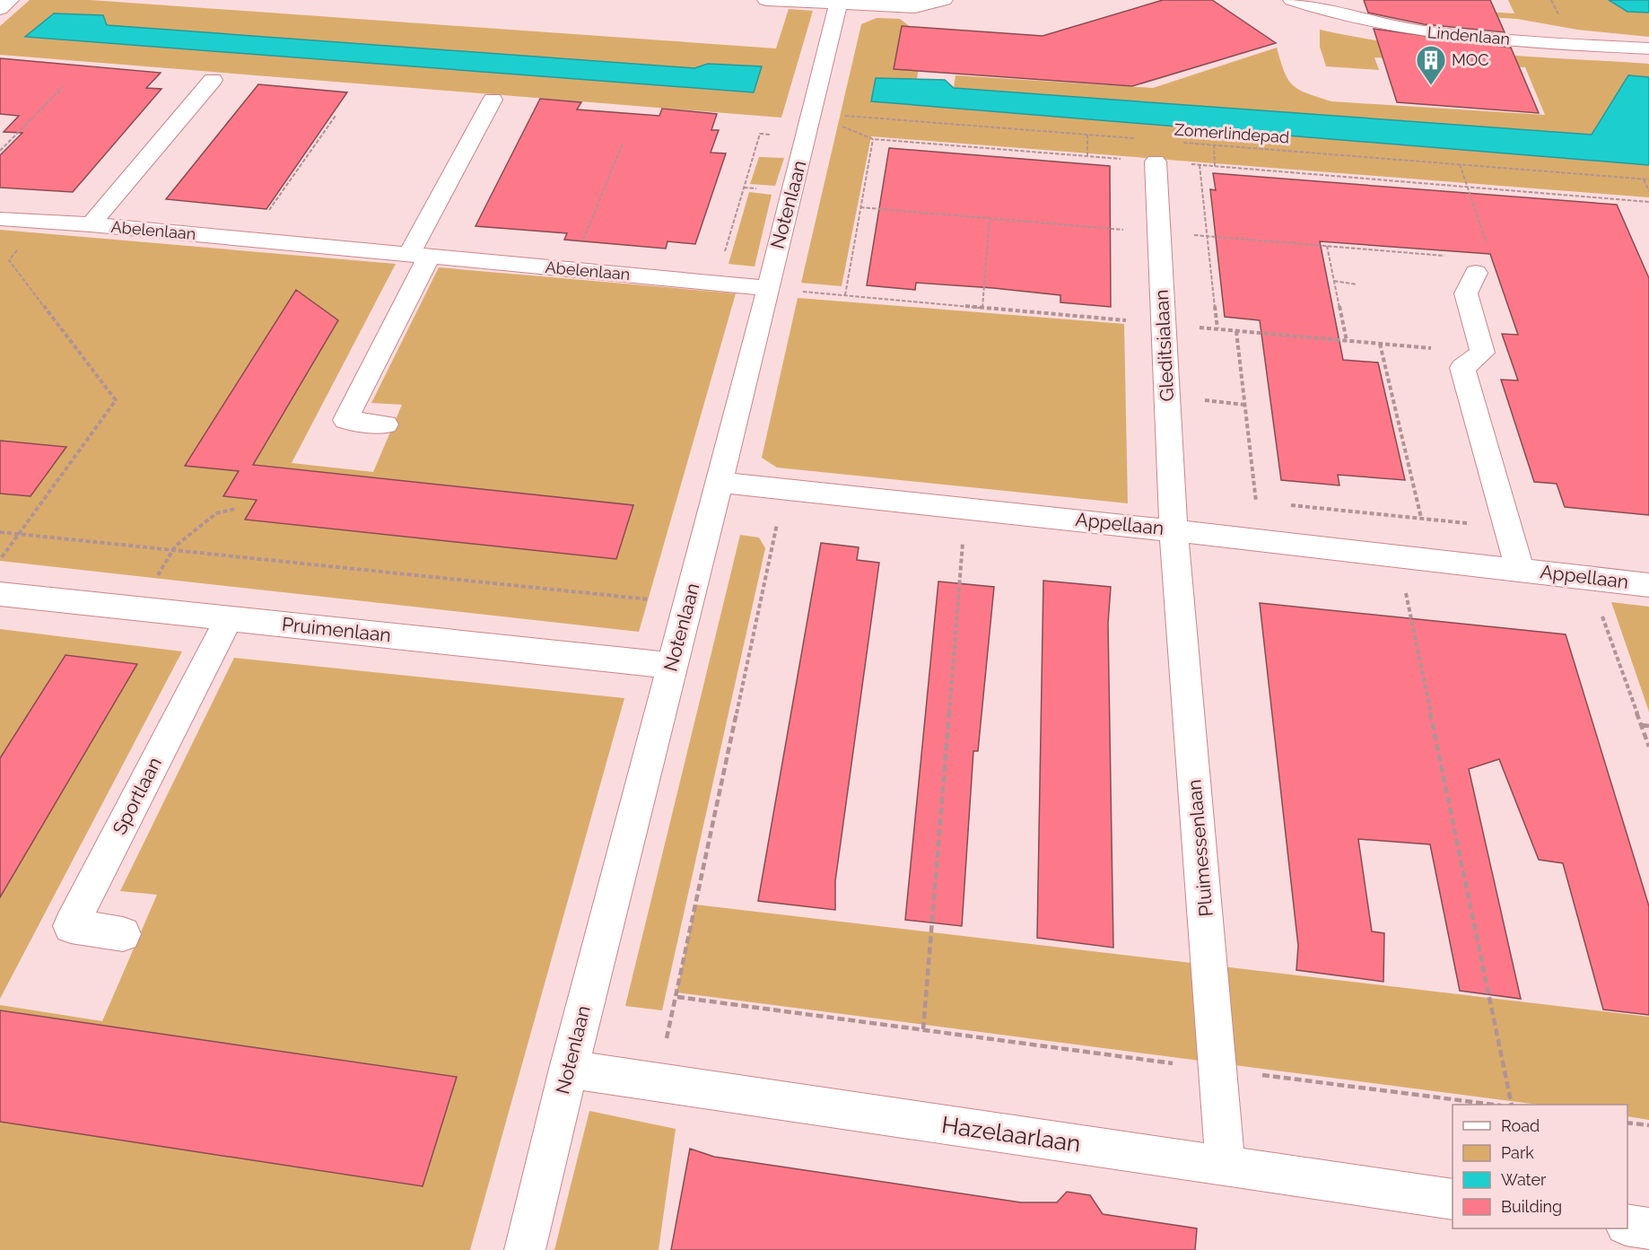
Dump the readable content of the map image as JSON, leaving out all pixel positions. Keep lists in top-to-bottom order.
{
  "streets": {
    "street": [
      "Lindenlaan",
      "Notenlaan",
      "Abelenlaan",
      "Gleditsialaan",
      "Appellaan",
      "Pruimenlaan",
      "Sportlaan",
      "Pluimessenlaan",
      "Hazelaarlaan"
    ],
    "path": ["Zomerlindepad"]
  },
  "crossings": [
    ["Notenlaan", "Abelenlaan"],
    ["Notenlaan", "Appellaan"],
    ["Notenlaan", "Pruimenlaan"],
    ["Notenlaan", "Hazelaarlaan"],
    ["Gleditsialaan", "Appellaan"],
    ["Gleditsialaan", "Pluimessenlaan"],
    ["Appellaan", "Pluimessenlaan"],
    ["Pruimenlaan", "Sportlaan"],
    ["Pluimessenlaan", "Hazelaarlaan"]
  ],
  "places": {
    "building": ["MOC"]
  },
  "legend": [
    "Road",
    "Park",
    "Water",
    "Building"
  ]
}
